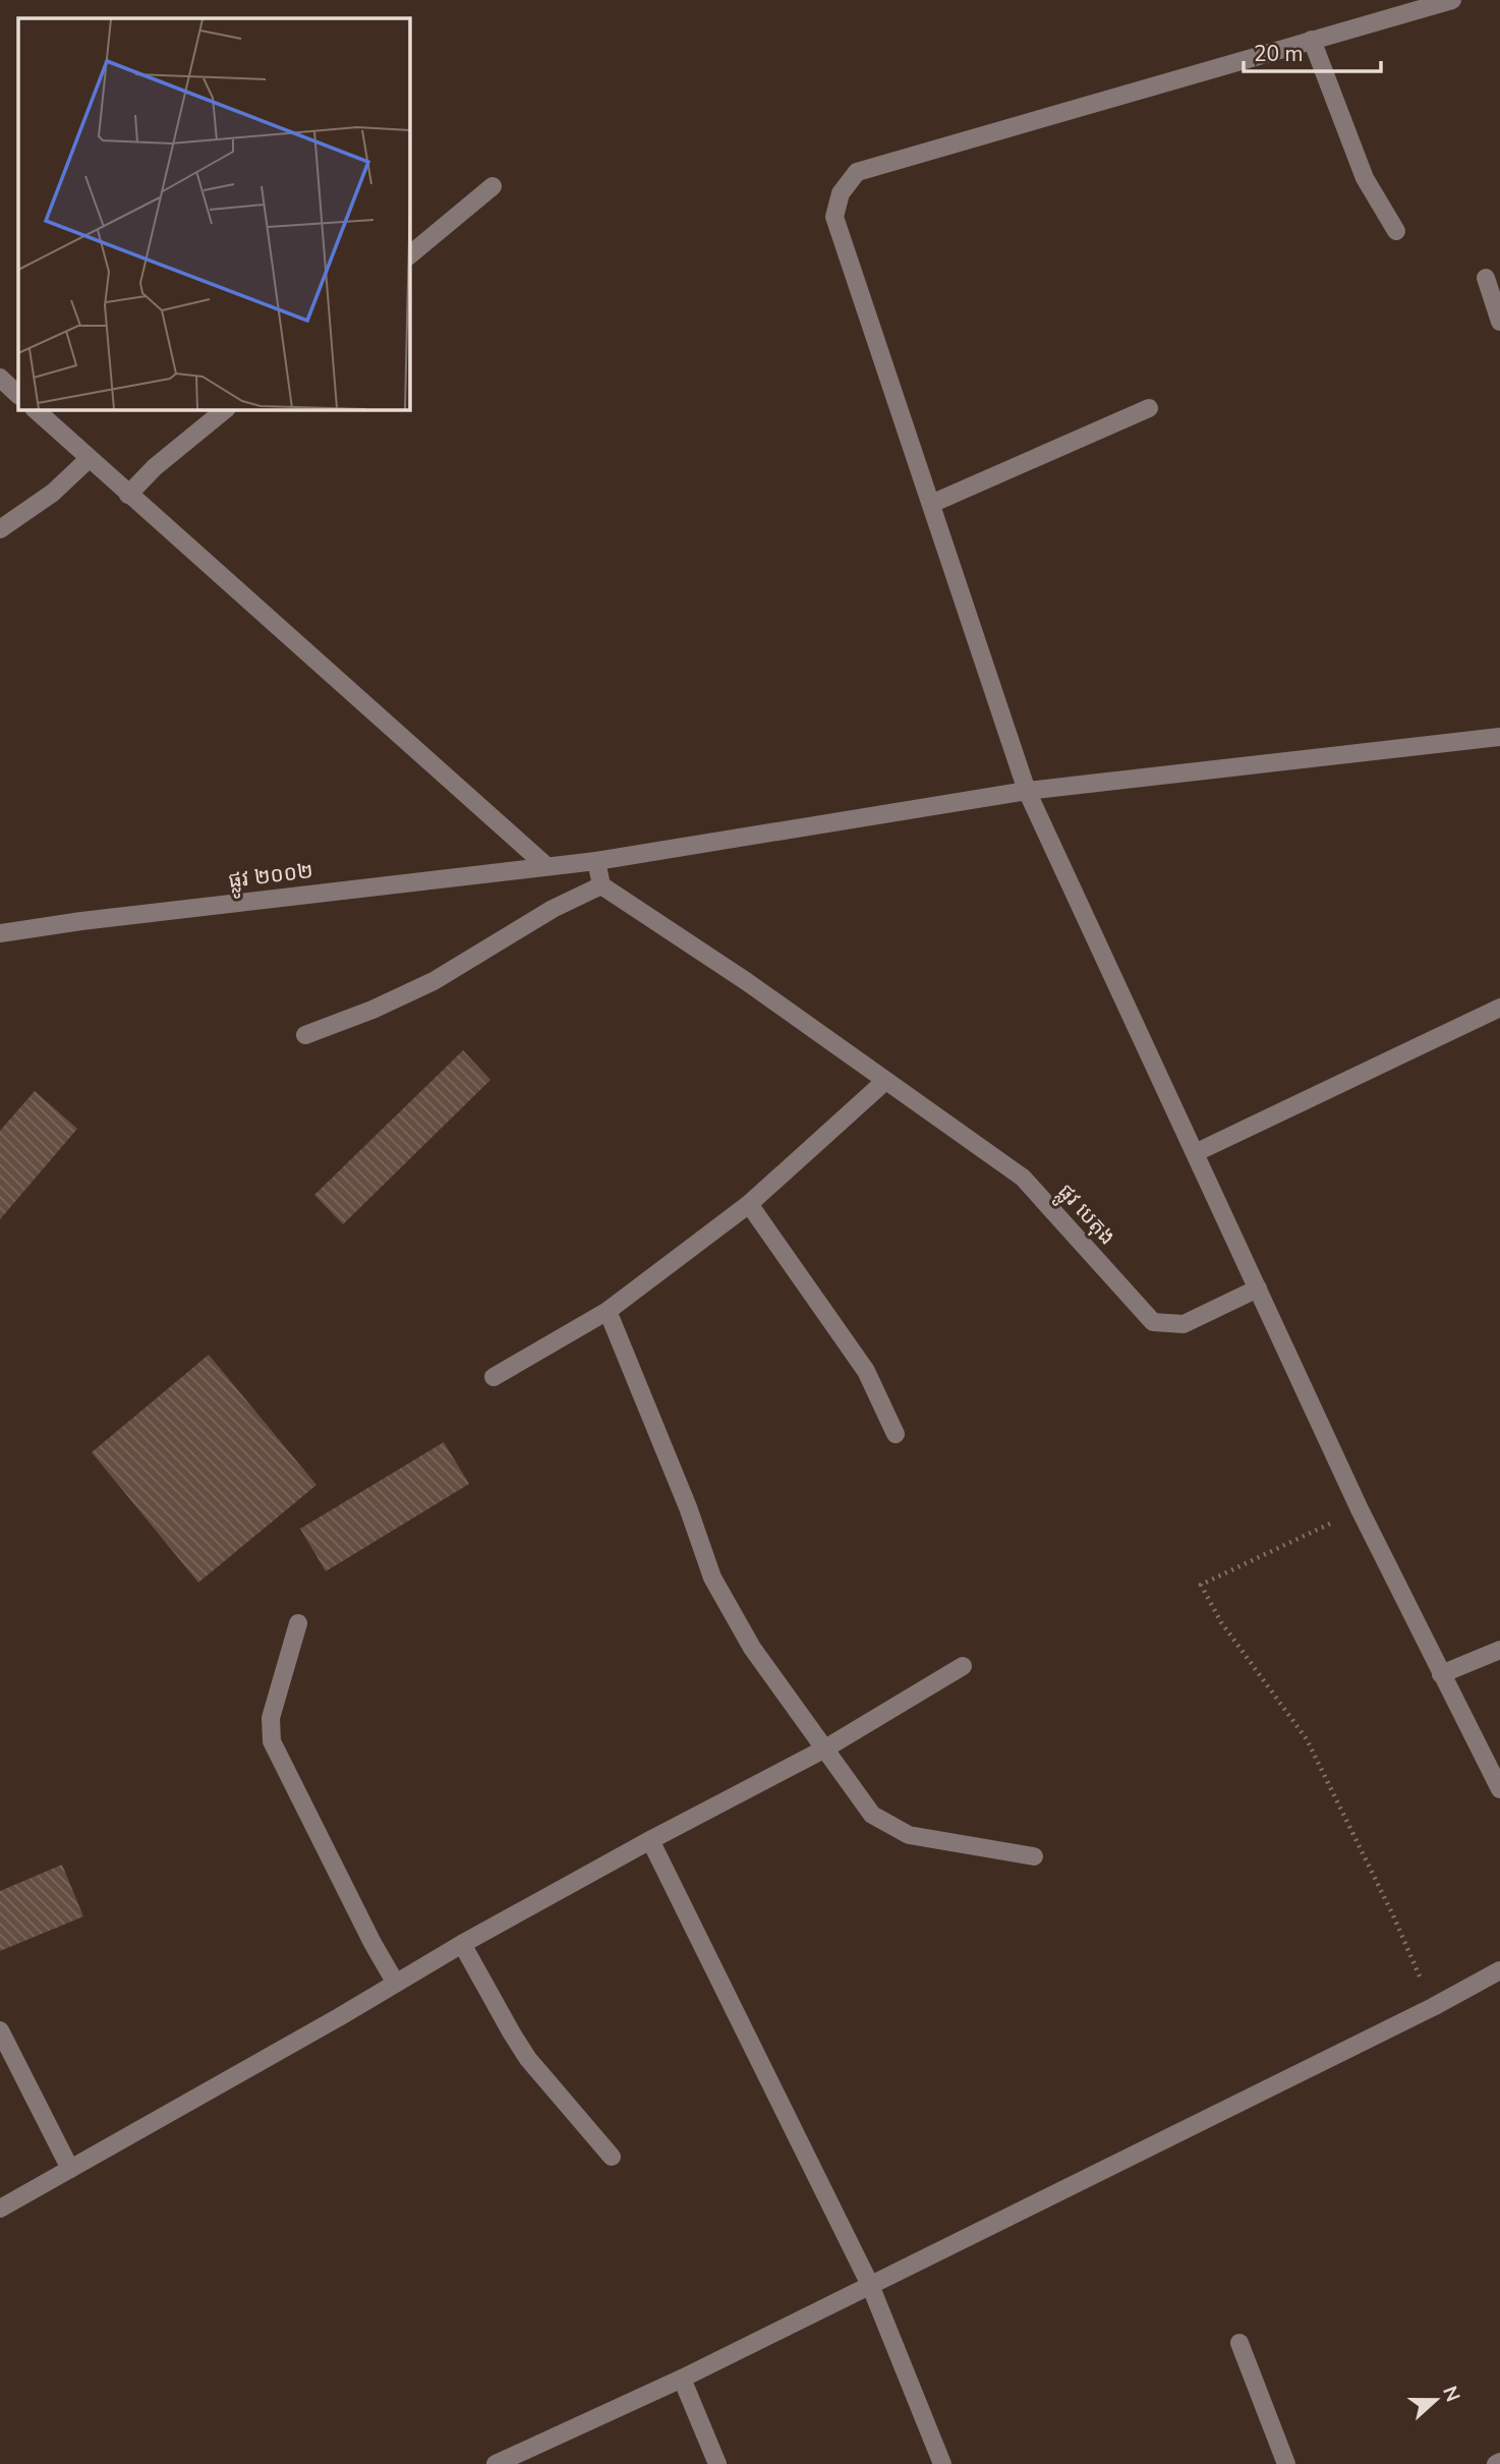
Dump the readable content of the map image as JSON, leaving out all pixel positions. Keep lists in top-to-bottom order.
{
  "streets": {
    "street": ["ផ្លូវ ២០០២", "ផ្លូវ បេតុង"]
  },
  "scale_bar": "20 m",
  "north": "right"
}
